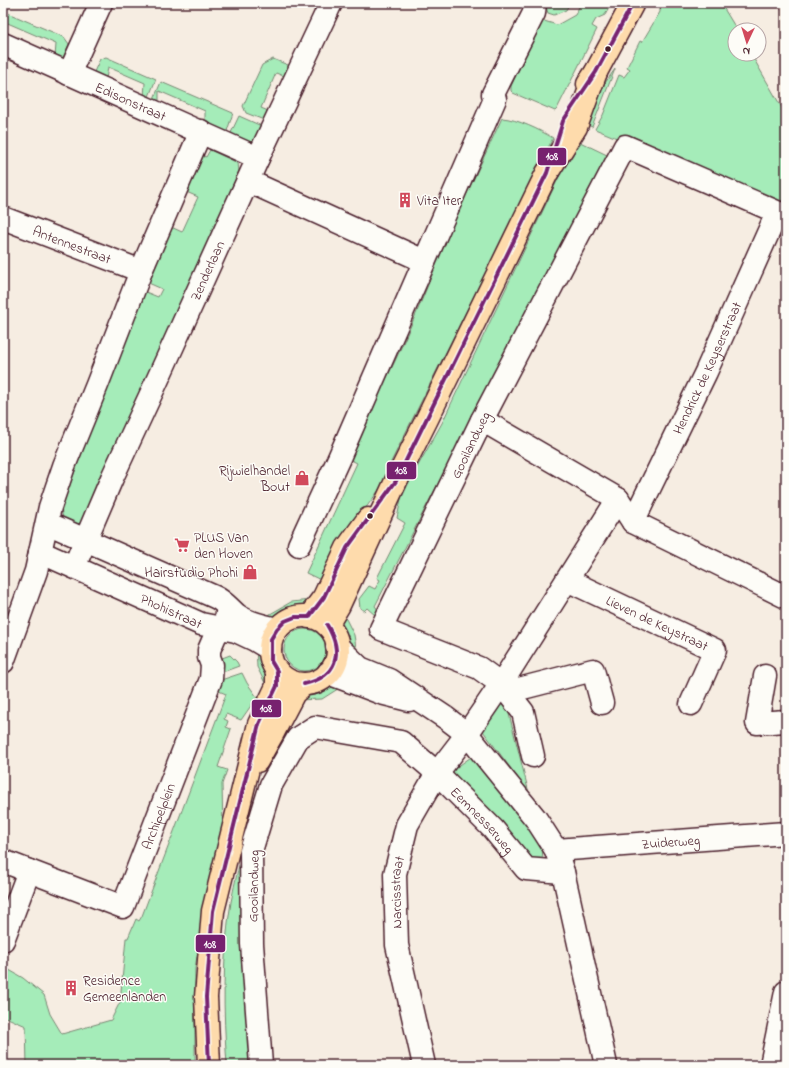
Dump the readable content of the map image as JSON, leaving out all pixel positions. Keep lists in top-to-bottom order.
{
  "streets": {
    "main road": ["Gooilandweg"],
    "street": [
      "Edisonstraat",
      "Antennestraat",
      "Zenderlaan",
      "Hendrick de Keyserstraat",
      "Phohistraat",
      "Lieven de Keystraat",
      "Archipelplein",
      "Eemnesserweg",
      "Zuiderweg",
      "Narcisstraat"
    ]
  },
  "crossings": [
    ["Edisonstraat", "Zenderlaan"],
    ["Zenderlaan", "Phohistraat"],
    ["Hendrick de Keyserstraat", "Gooilandweg"],
    ["Gooilandweg", "Phohistraat"],
    ["Gooilandweg", "Eemnesserweg"],
    ["Phohistraat", "Archipelplein"],
    ["Eemnesserweg", "Narcisstraat"]
  ],
  "places": {
    "building": ["Vita Iter", "Residence Gemeenlanden"],
    "shop": ["Rijwielhandel Bout", "Hairstudio Phohi"],
    "supermarket": ["PLUS Van den Hoven"]
  },
  "lines": ["transit line 108"],
  "north": "bottom"
}
